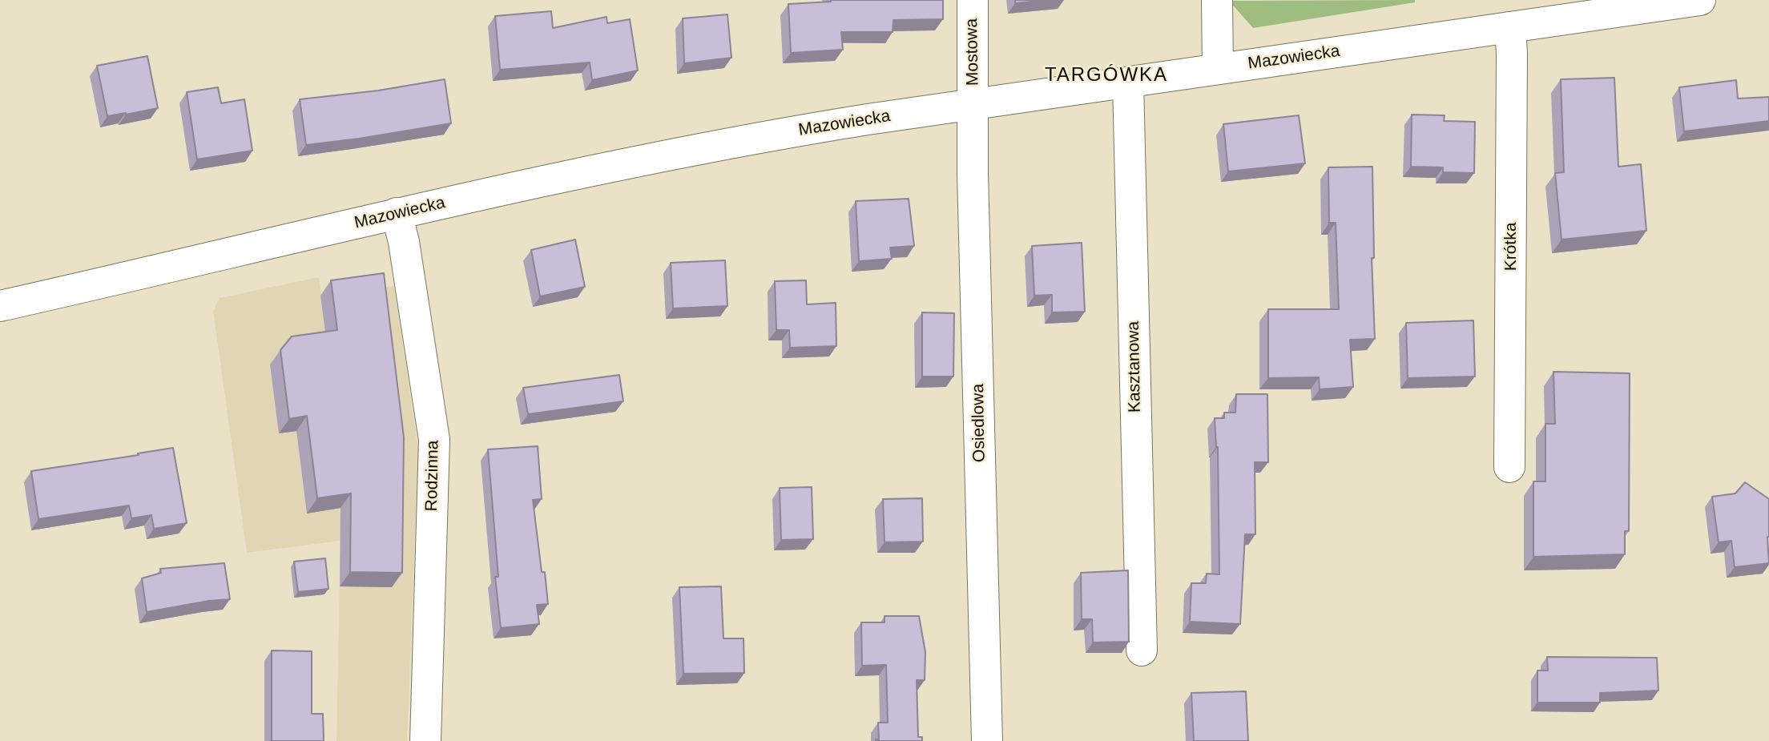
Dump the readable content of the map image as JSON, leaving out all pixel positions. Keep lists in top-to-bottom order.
{
  "streets": {
    "street": [
      "Mostowa",
      "Mazowiecka",
      "Krótka",
      "Kasztanowa",
      "Osiedlowa",
      "Rodzinna"
    ]
  },
  "crossings": [
    ["Mostowa", "Mazowiecka"],
    ["Mostowa", "Osiedlowa"],
    ["Mazowiecka", "Krótka"],
    ["Mazowiecka", "Kasztanowa"],
    ["Mazowiecka", "Osiedlowa"],
    ["Mazowiecka", "Rodzinna"]
  ],
  "districts": ["TARGÓWKA"]
}
